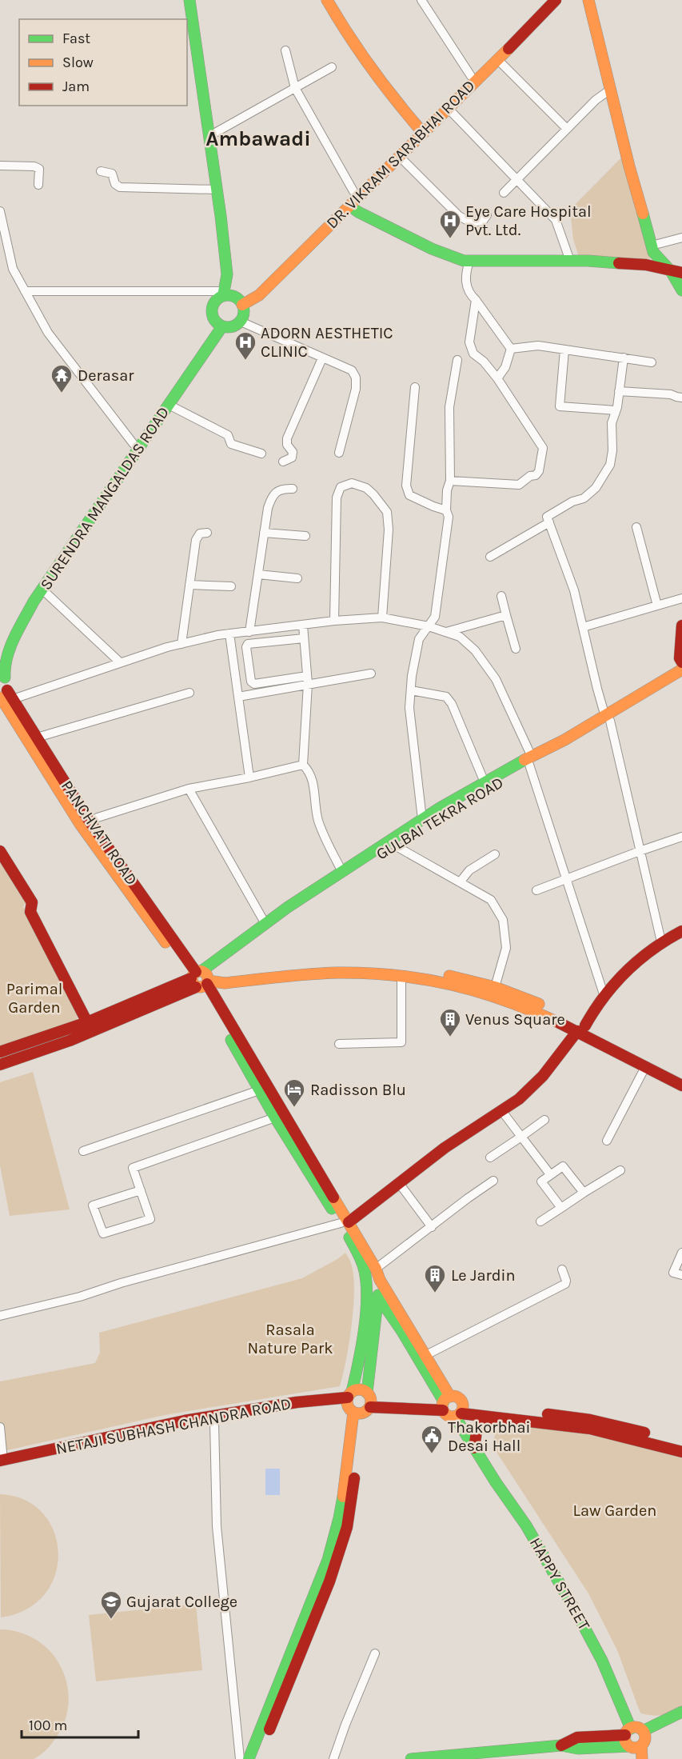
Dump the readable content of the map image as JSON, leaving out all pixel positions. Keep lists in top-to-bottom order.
{
  "streets": {
    "main road": [
      "DR. VIKRAM SARABHAI ROAD",
      "SURENDRA MANGALDAS ROAD",
      "GULBAI TEKRA ROAD",
      "PANCHVATI ROAD",
      "NETAJI SUBHASH CHANDRA ROAD",
      "HAPPY STREET"
    ]
  },
  "crossings": [
    ["DR. VIKRAM SARABHAI ROAD", "SURENDRA MANGALDAS ROAD"],
    ["SURENDRA MANGALDAS ROAD", "PANCHVATI ROAD"],
    ["GULBAI TEKRA ROAD", "PANCHVATI ROAD"]
  ],
  "districts": ["Ambawadi"],
  "parks": ["Parimal Garden", "Rasala Nature Park", "Law Garden"],
  "places": {
    "hospital": ["Eye Care Hospital Pvt. Ltd.", "ADORN AESTHETIC CLINIC"],
    "temple": ["Derasar"],
    "building": ["Venus Square", "Le Jardin"],
    "hotel": ["Radisson Blu"],
    "public building": ["Thakorbhai Desai Hall"],
    "school or university": ["Gujarat College"]
  },
  "legend": ["Fast", "Slow", "Jam"],
  "scale_bar": "100 m"
}
